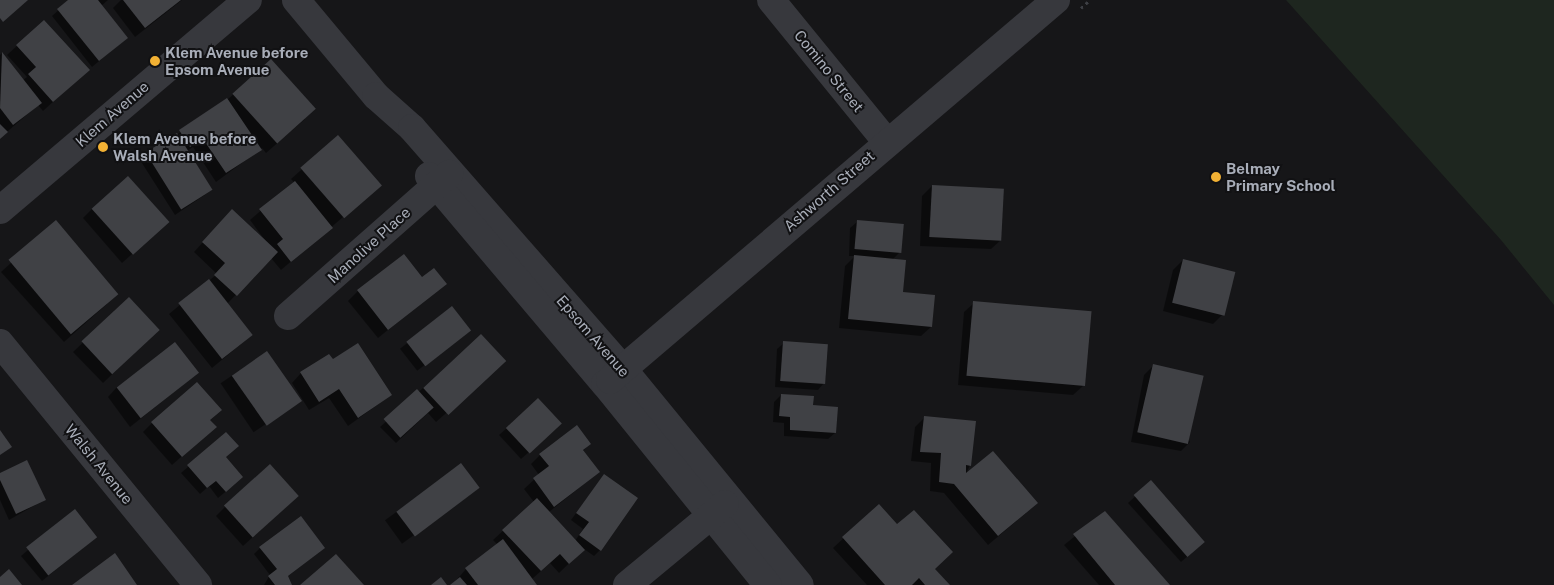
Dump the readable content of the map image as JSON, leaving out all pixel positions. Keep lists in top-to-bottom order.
{
  "streets": {
    "street": [
      "Comino Street",
      "Klem Avenue",
      "Ashworth Street",
      "Manolive Place",
      "Epsom Avenue",
      "Walsh Avenue"
    ]
  },
  "crossings": [
    ["Comino Street", "Ashworth Street"],
    ["Ashworth Street", "Epsom Avenue"],
    ["Manolive Place", "Epsom Avenue"]
  ],
  "places": ["Klem Avenue before Epsom Avenue", "Klem Avenue before Walsh Avenue", "Belmay Primary School"]
}
